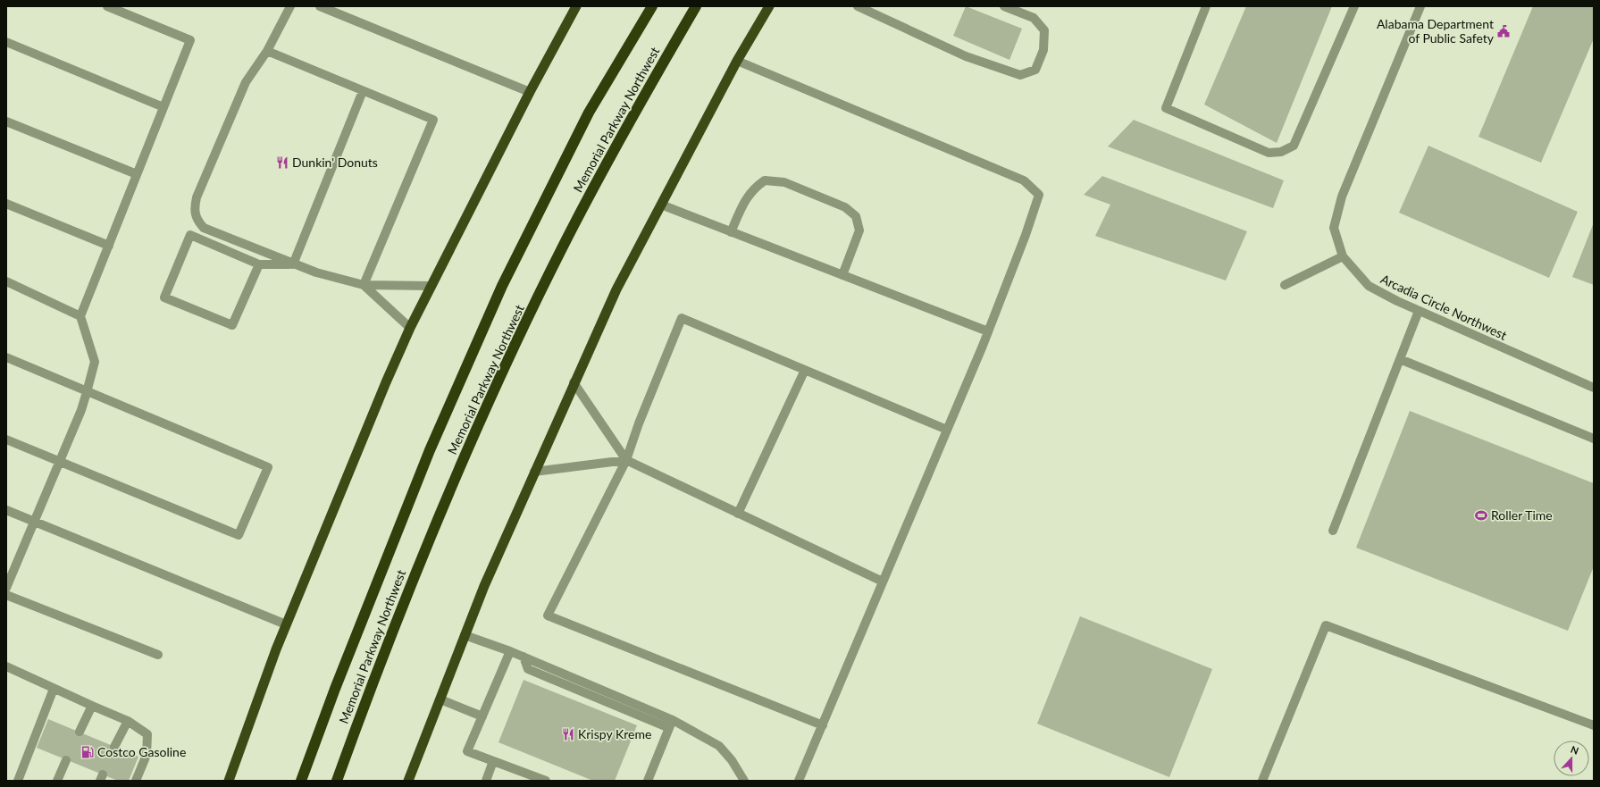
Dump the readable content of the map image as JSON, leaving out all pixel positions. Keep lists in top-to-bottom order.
{
  "streets": {
    "highway": ["Memorial Parkway Northwest"],
    "street": ["Arcadia Circle Northwest"]
  },
  "places": {
    "public building": ["Alabama Department of Public Safety"],
    "restaurant": ["Dunkin' Donuts", "Krispy Kreme"],
    "sports": ["Roller Time"],
    "fuel station": ["Costco Gasoline"]
  },
  "north": "top"
}
